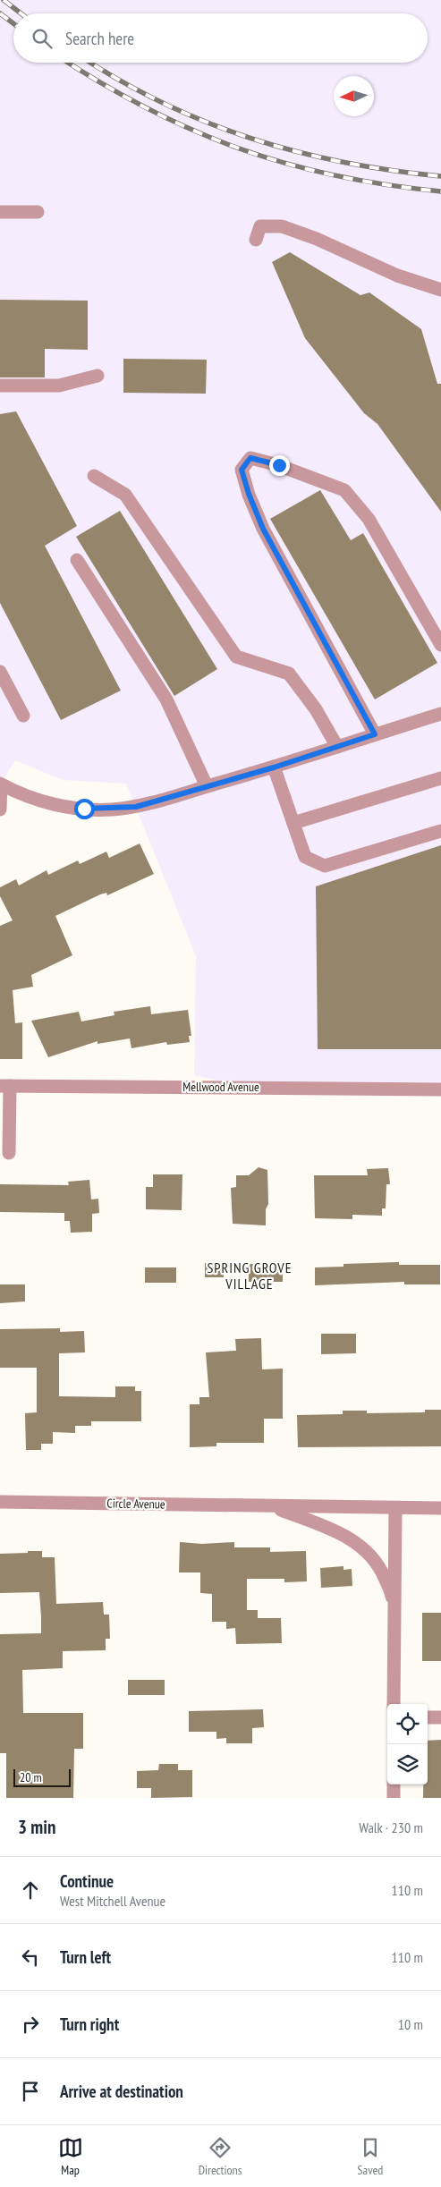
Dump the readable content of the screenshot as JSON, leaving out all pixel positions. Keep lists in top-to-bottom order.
{
  "streets": {
    "street": ["Mellwood Avenue", "Circle Avenue"]
  },
  "districts": ["SPRING GROVE VILLAGE"],
  "scale_bar": "20 m",
  "north": "left",
  "page": {
    "search": "Search here",
    "scale": "20 m",
    "heading": ["3 min", "Walk · 230 m"],
    "list": [
      ["Continue", "West Mitchell Avenue", "110 m"],
      ["Turn left", "110 m"],
      ["Turn right", "10 m"],
      "Arrive at destination"
    ],
    "nav": ["Map", "Directions", "Saved"]
  }
}
